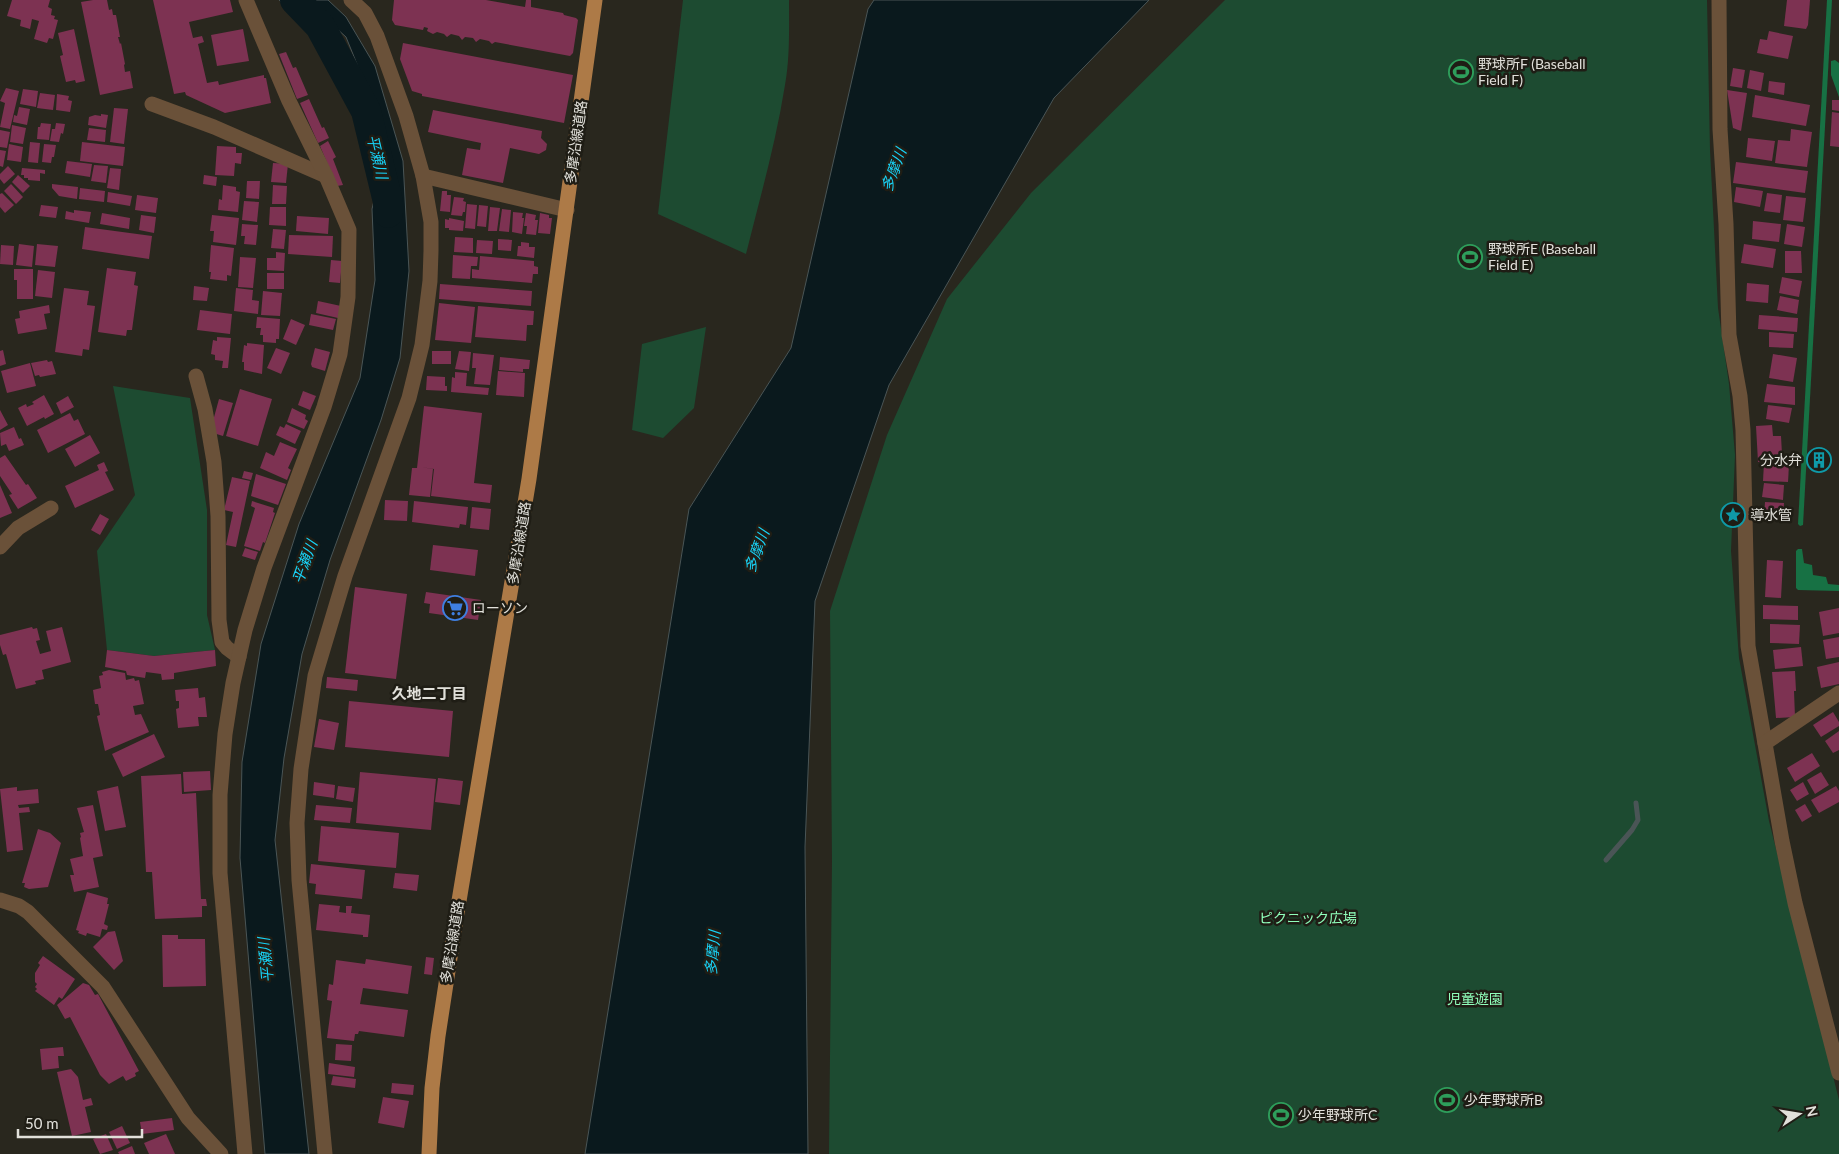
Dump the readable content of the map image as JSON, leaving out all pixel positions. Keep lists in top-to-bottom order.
{
  "streets": {
    "main road": ["多摩沿線道路"]
  },
  "districts": ["久地二丁目"],
  "water": ["平瀬川", "多摩川"],
  "parks": ["ピクニック広場", "児童遊園"],
  "places": {
    "sports": [
      "野球所F (Baseball Field F)",
      "野球所E (Baseball Field E)",
      "少年野球所B",
      "少年野球所C"
    ],
    "building": ["分水弁"],
    "place": ["導水管"],
    "supermarket": ["ローソン"]
  },
  "scale_bar": "50 m",
  "north": "right"
}
